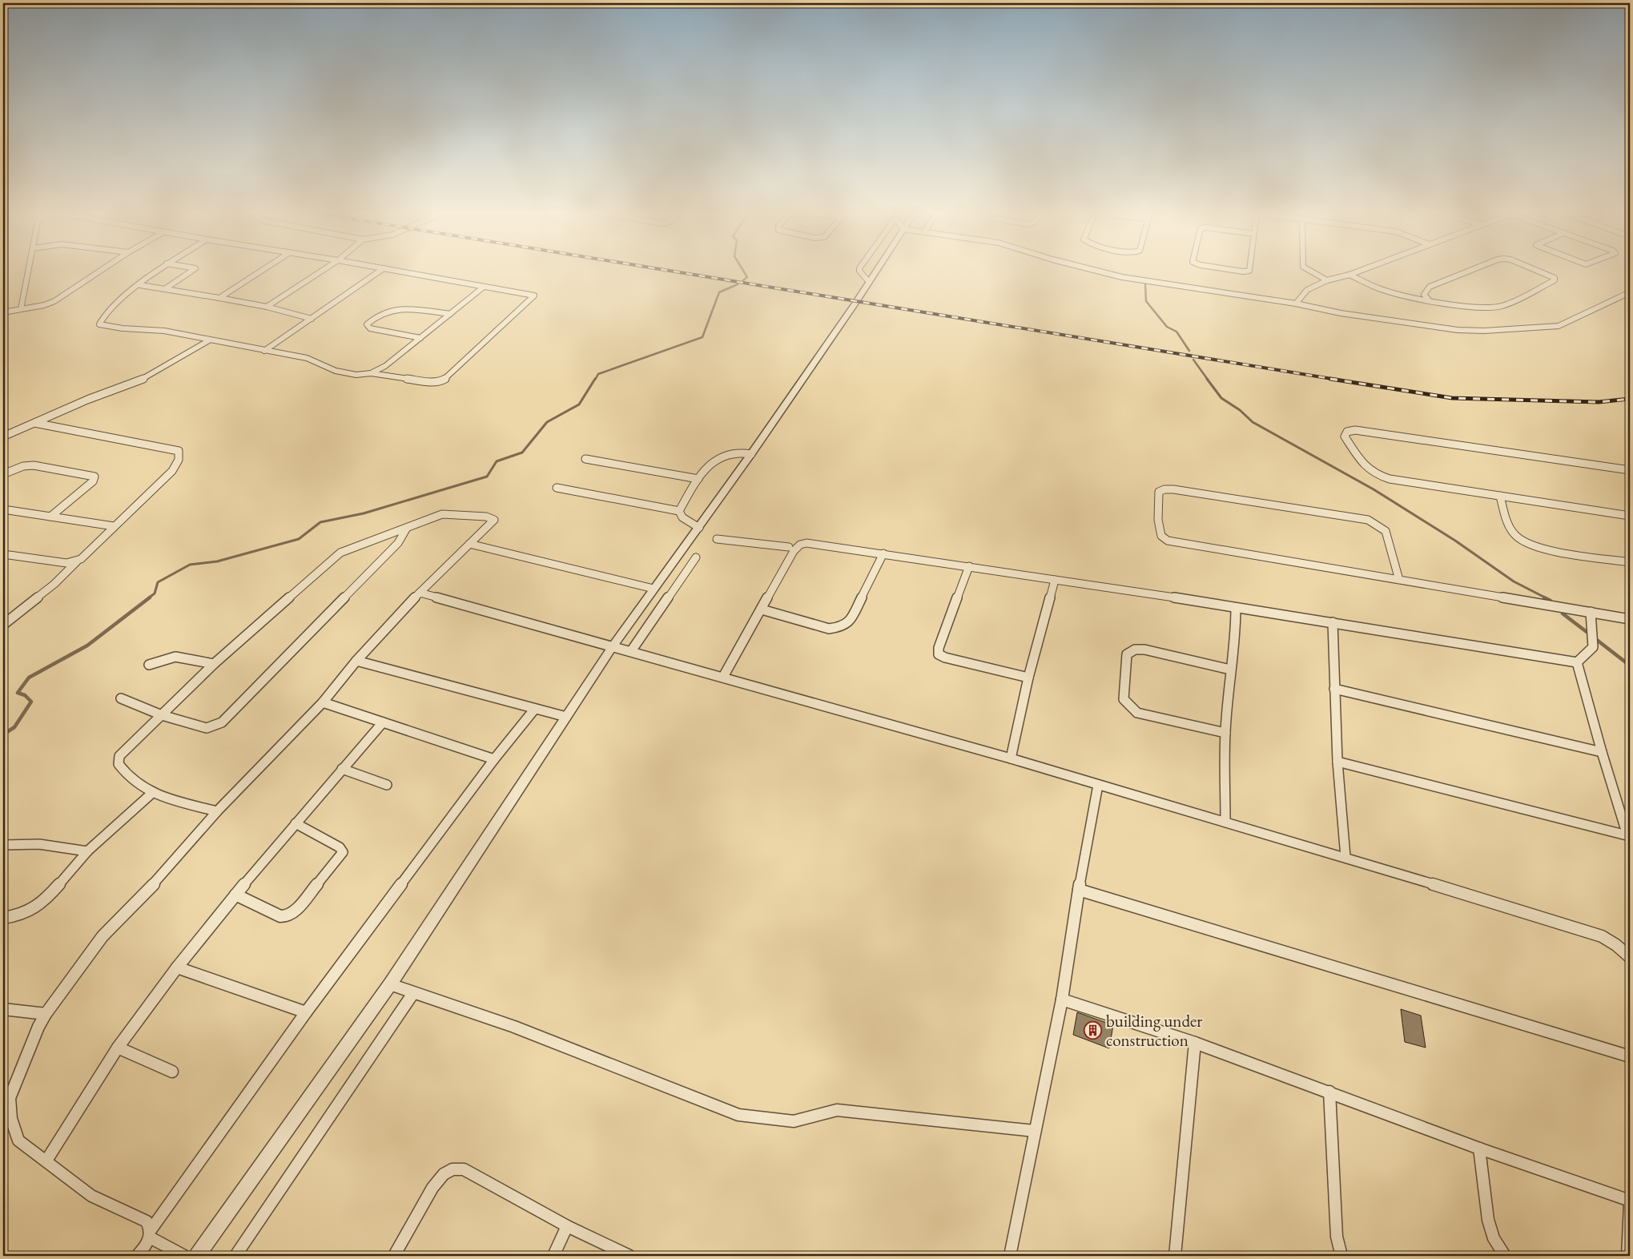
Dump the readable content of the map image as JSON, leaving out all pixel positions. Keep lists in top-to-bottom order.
{
  "places": {
    "building": ["building under construction"]
  }
}
